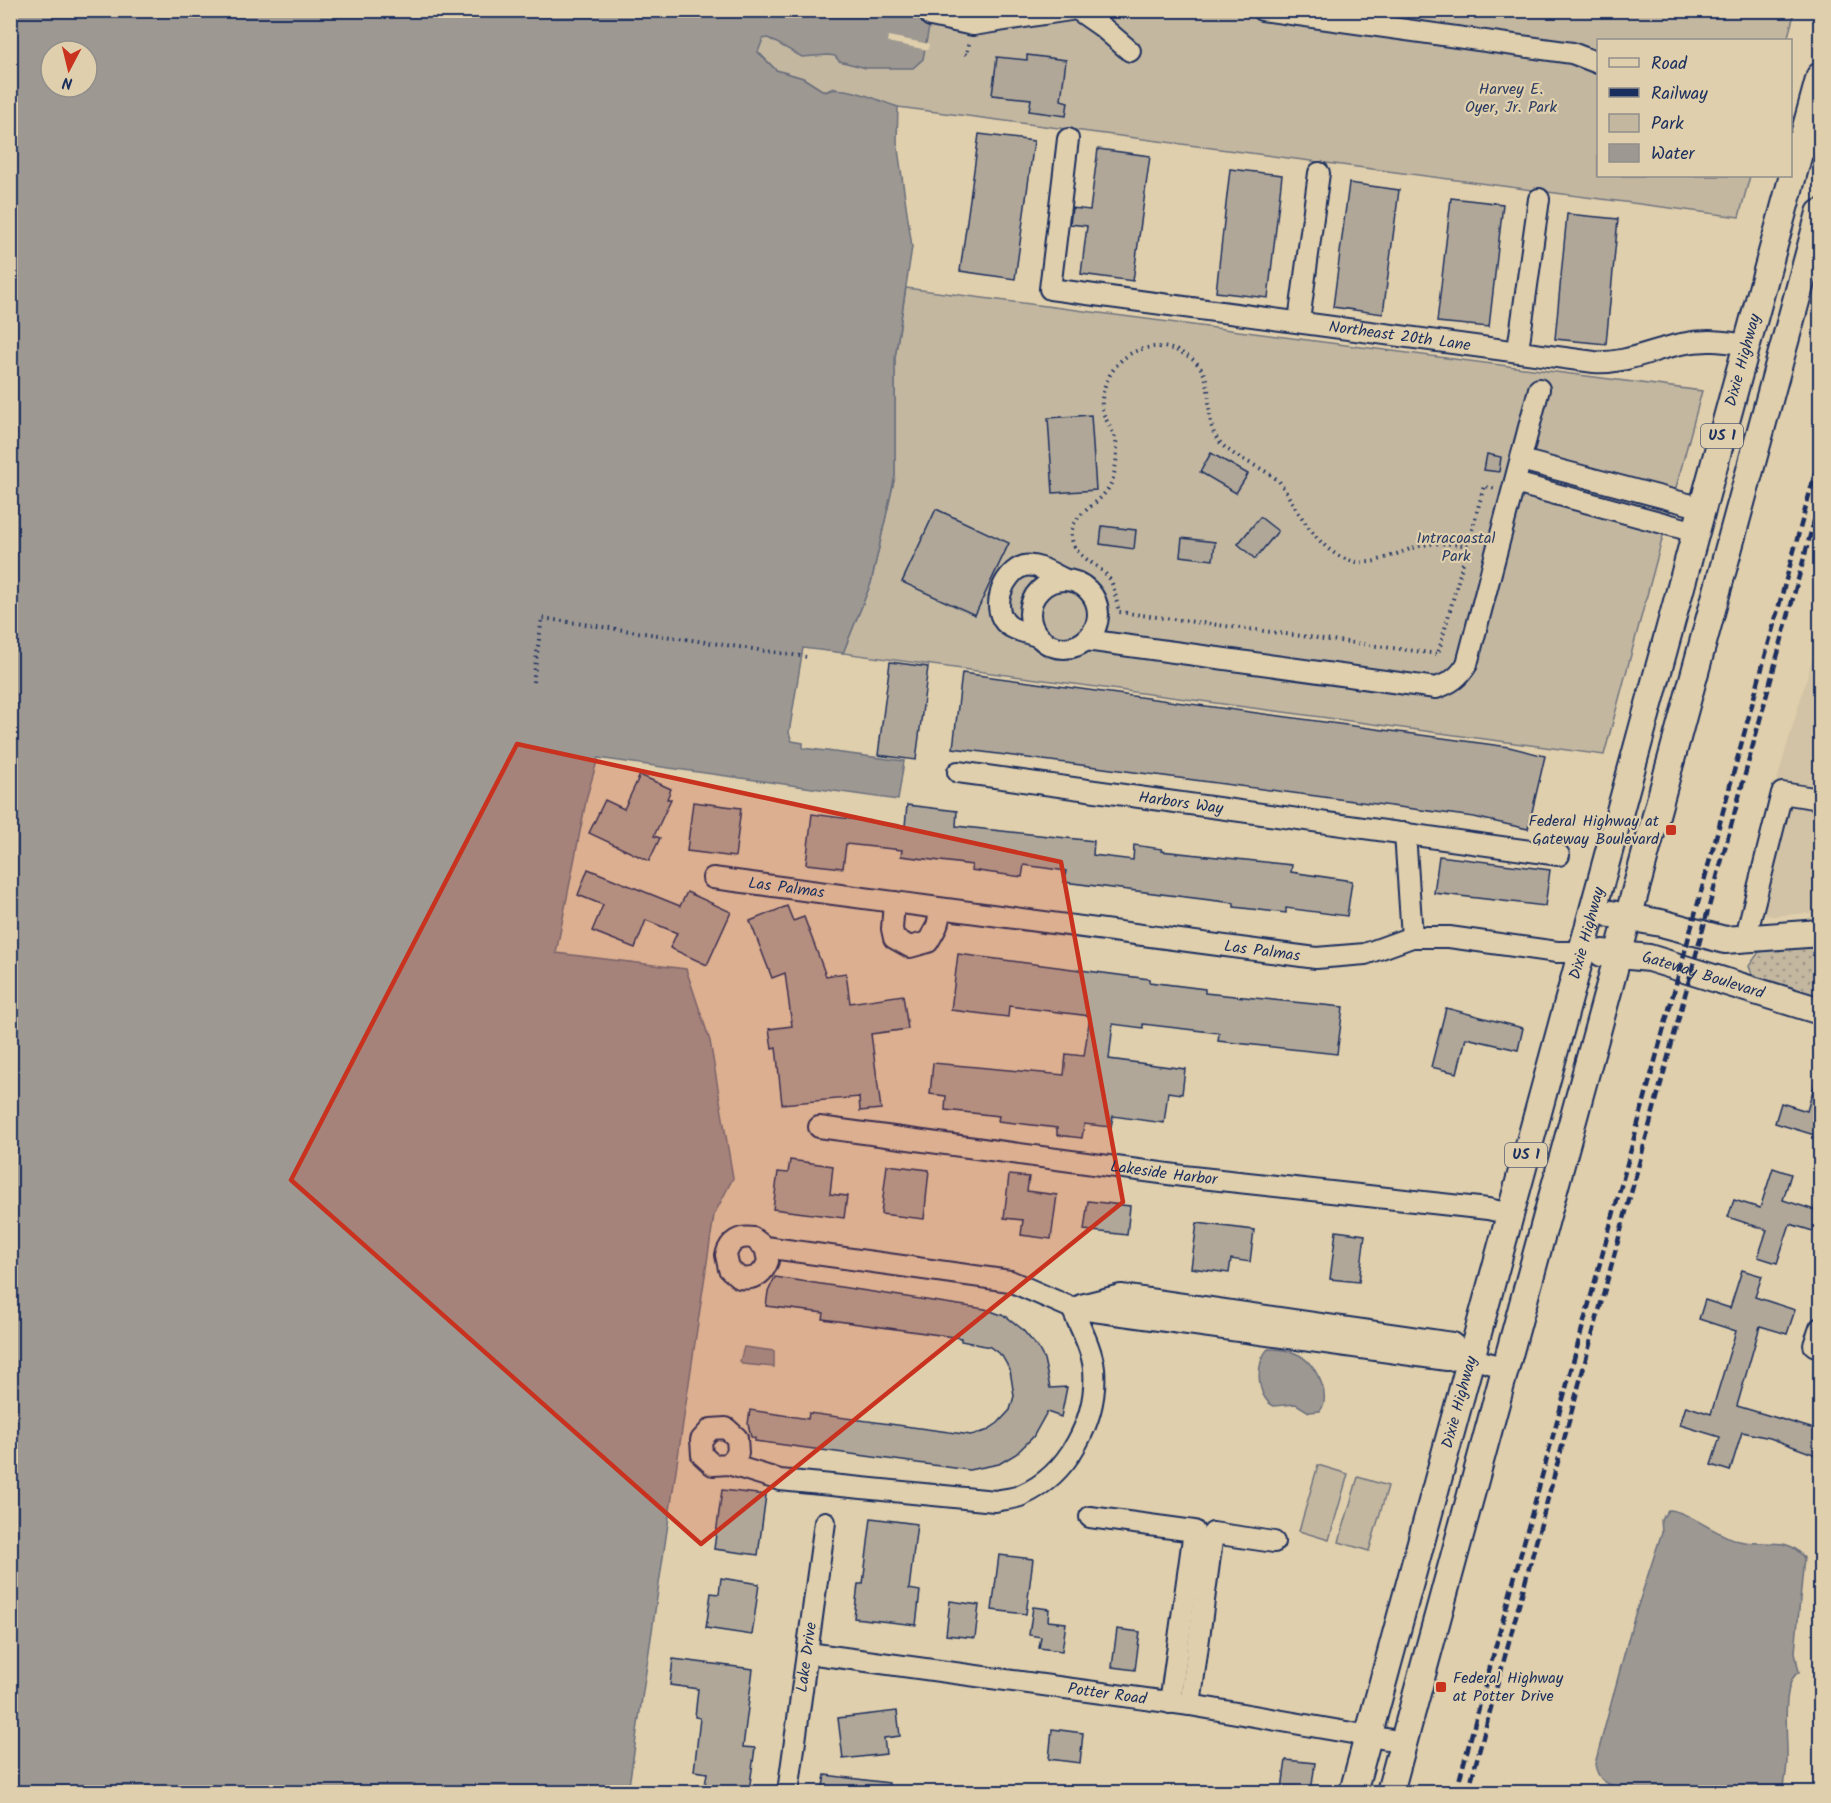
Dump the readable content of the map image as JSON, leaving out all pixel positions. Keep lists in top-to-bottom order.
{
  "streets": {
    "main road": ["Dixie Highway", "US 1", "Gateway Boulevard"],
    "street": [
      "Northeast 20th Lane",
      "Harbors Way",
      "Las Palmas",
      "Lakeside Harbor",
      "Lake Drive",
      "Potter Road"
    ]
  },
  "crossings": [
    ["Northeast 20th Lane", "Dixie Highway"],
    ["Dixie Highway", "Las Palmas"],
    ["Dixie Highway", "Gateway Boulevard"],
    ["Dixie Highway", "Lakeside Harbor"],
    ["Dixie Highway", "Potter Road"],
    ["US 1", "Gateway Boulevard"],
    ["US 1", "Potter Road"],
    ["Las Palmas", "Gateway Boulevard"],
    ["Lake Drive", "Potter Road"]
  ],
  "parks": ["Harvey E. Oyer, Jr. Park", "Intracoastal Park"],
  "places": {
    "transit": ["Federal Highway at Gateway Boulevard", "Federal Highway at Potter Drive"]
  },
  "legend": [
    "Road",
    "Railway",
    "Park",
    "Water"
  ],
  "north": "bottom"
}
